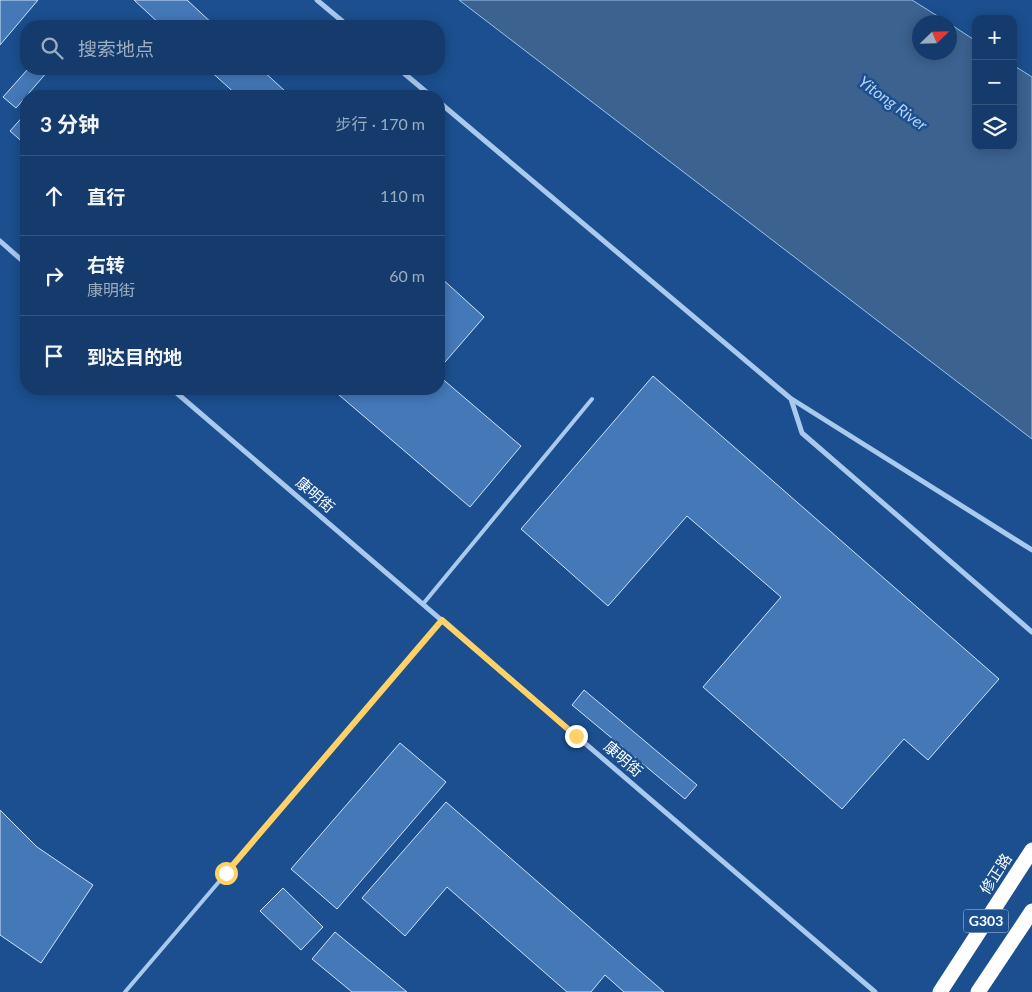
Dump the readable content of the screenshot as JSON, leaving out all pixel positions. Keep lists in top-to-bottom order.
{
  "streets": {
    "highway": ["修正路", "G303"],
    "street": ["康明街"]
  },
  "water": ["Yitong River"],
  "north": "top right",
  "page": {
    "map_buttons": ["+", "−"],
    "search": "搜索地点",
    "heading": ["3 分钟", "步行 · 170 m"],
    "list": [
      ["直行", "110 m"],
      ["右转", "康明街", "60 m"],
      "到达目的地"
    ]
  }
}
